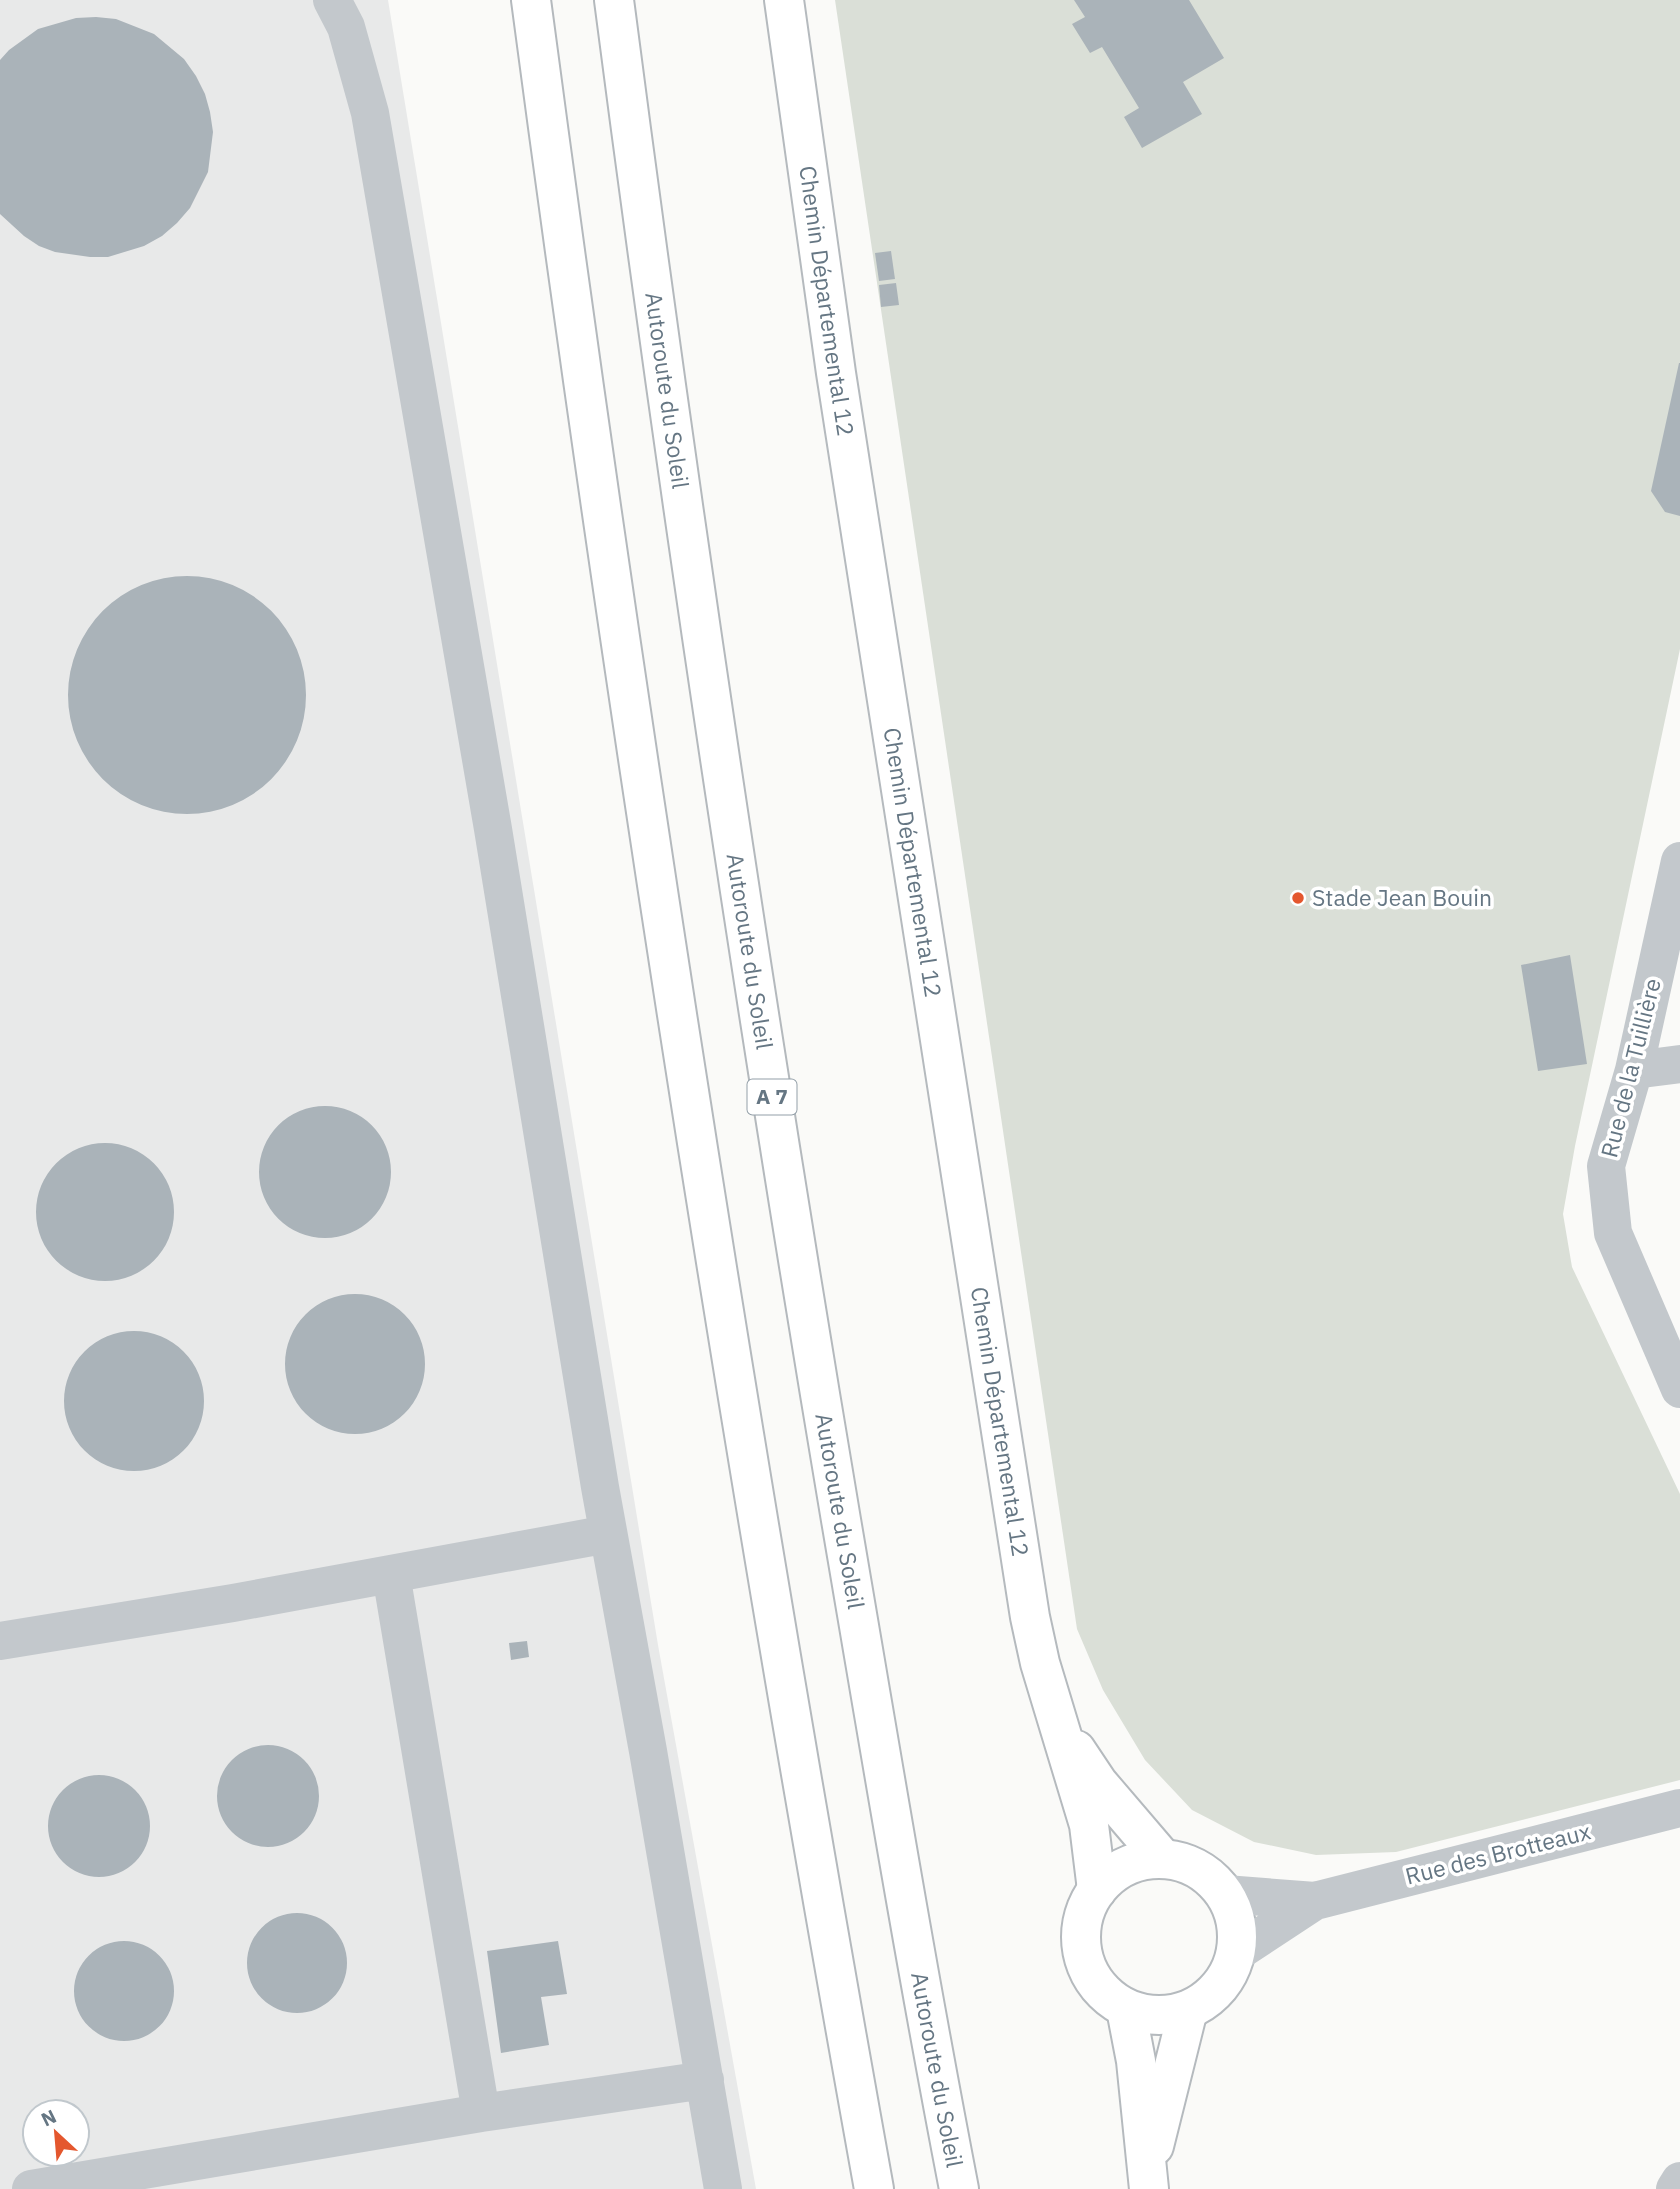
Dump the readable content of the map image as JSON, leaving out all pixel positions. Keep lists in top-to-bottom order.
{
  "streets": {
    "main road": ["Chemin Départemental 12", "Autoroute du Soleil", "A 7"],
    "street": ["Rue de la Tuillière", "Rue des Brotteaux"]
  },
  "crossings": [
    ["Chemin Départemental 12", "Rue des Brotteaux"]
  ],
  "places": ["Stade Jean Bouin"],
  "north": "top left"
}
